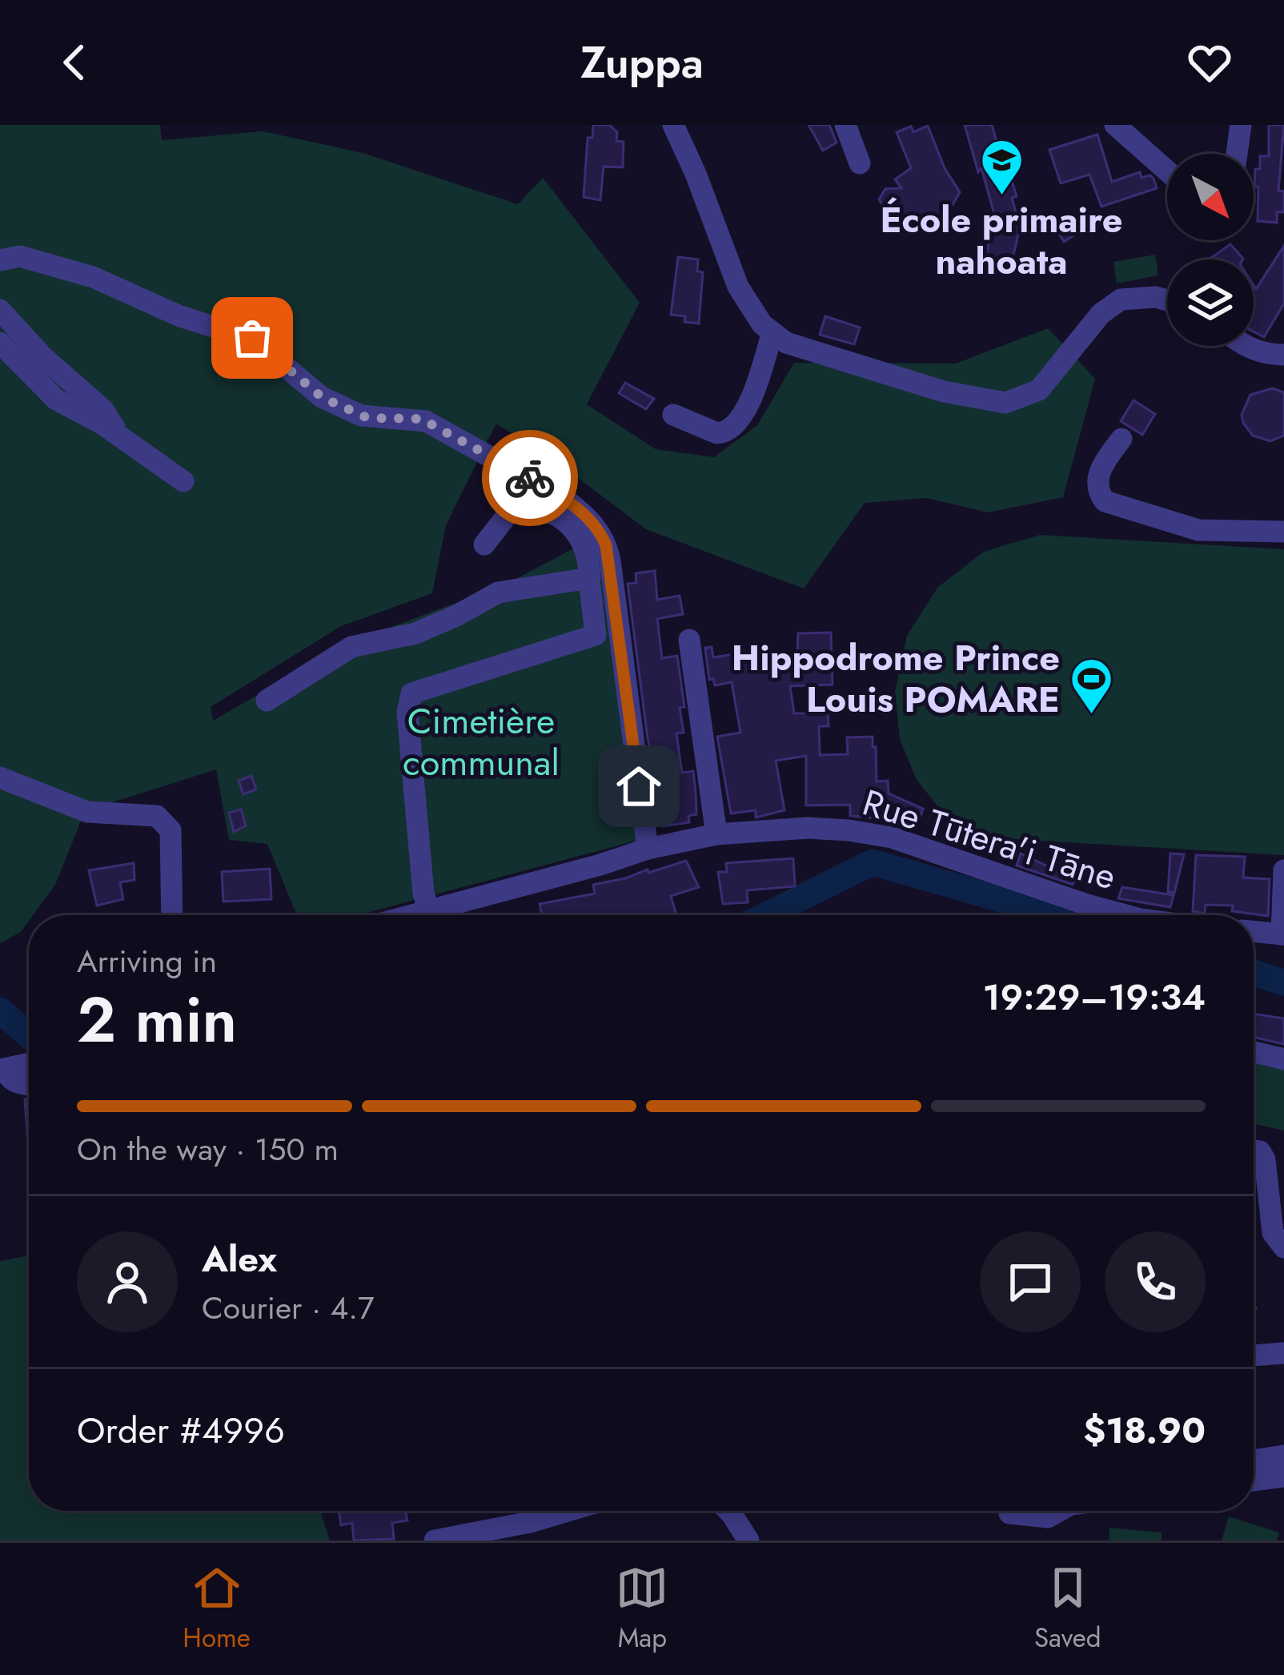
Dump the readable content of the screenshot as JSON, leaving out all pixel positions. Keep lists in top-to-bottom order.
{
  "streets": {
    "street": ["Rue Tūtera'i Tāne"]
  },
  "parks": ["Cimetière communal"],
  "places": {
    "school or university": ["École primaire nahoata"],
    "sports": ["Hippodrome Prince Louis POMARE"]
  },
  "north": "bottom right",
  "page": {
    "header": "Zuppa",
    "heading": ["2 min", "Arriving in", "19:29–19:34"],
    "panel": [
      "Alex",
      "Courier · 4.7",
      "Order #4996",
      "$18.90"
    ],
    "bar": "On the way · 150 m",
    "tabs": ["Home", "Map", "Saved"]
  }
}
